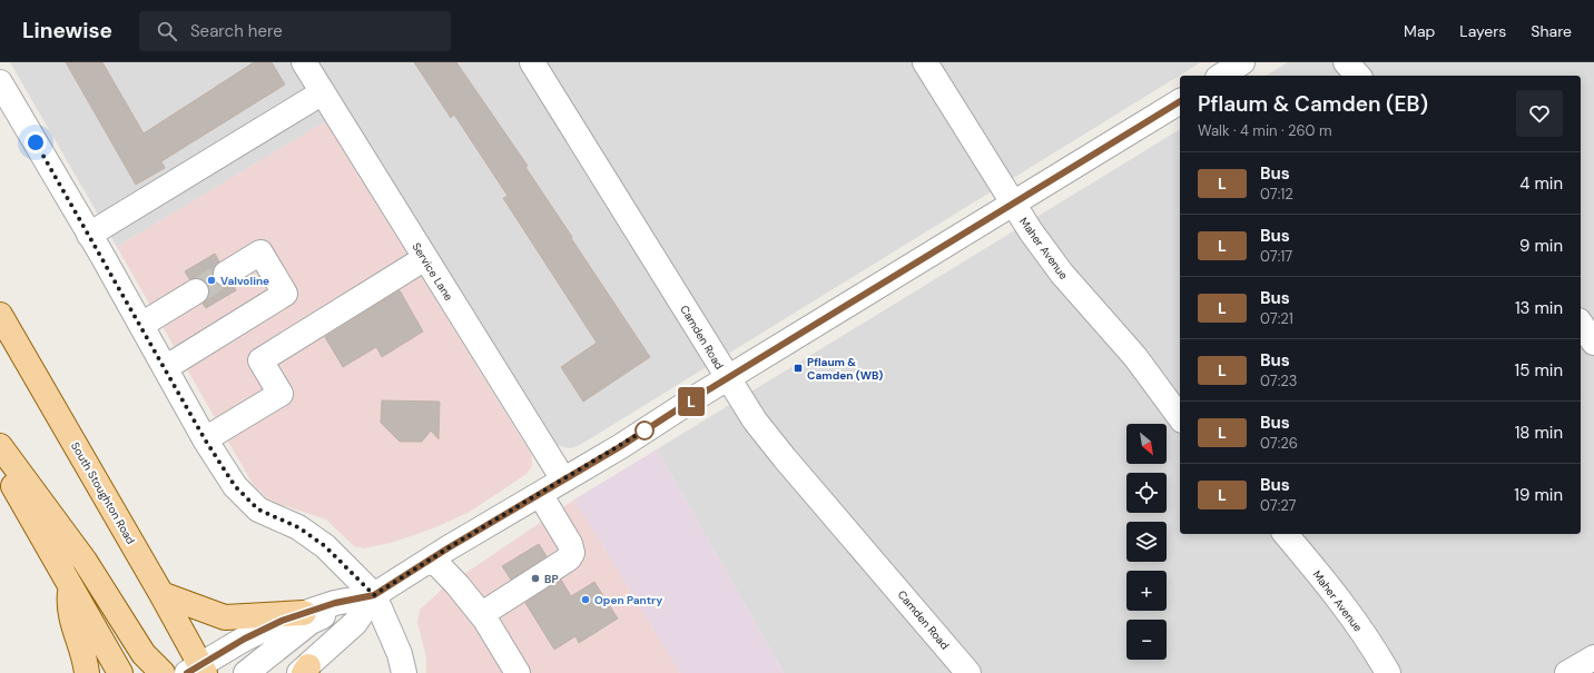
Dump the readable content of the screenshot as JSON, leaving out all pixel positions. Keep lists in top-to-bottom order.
{
  "streets": {
    "main road": ["South Stoughton Road"],
    "street": ["Maher Avenue", "Service Lane", "Camden Road"]
  },
  "places": {
    "other": ["Valvoline", "BP", "Open Pantry"],
    "transit": ["Pflaum & Camden (WB)"]
  },
  "lines": ["bus line L"],
  "north": "bottom right",
  "page": {
    "header": "Linewise",
    "search": "Search here",
    "nav": ["Map", "Layers", "Share"],
    "on_map": "L",
    "heading": ["Pflaum & Camden (EB)", "Walk · 4 min · 260 m"],
    "list": [
      {
        "mark": "L",
        "name": "Bus",
        "note": "07:12",
        "value": "4 min"
      },
      {
        "mark": "L",
        "name": "Bus",
        "note": "07:17",
        "value": "9 min"
      },
      {
        "mark": "L",
        "name": "Bus",
        "note": "07:21",
        "value": "13 min"
      },
      {
        "mark": "L",
        "name": "Bus",
        "note": "07:23",
        "value": "15 min"
      },
      {
        "mark": "L",
        "name": "Bus",
        "note": "07:26",
        "value": "18 min"
      },
      {
        "mark": "L",
        "name": "Bus",
        "note": "07:27",
        "value": "19 min"
      }
    ],
    "map_buttons": ["+", "−"]
  }
}
